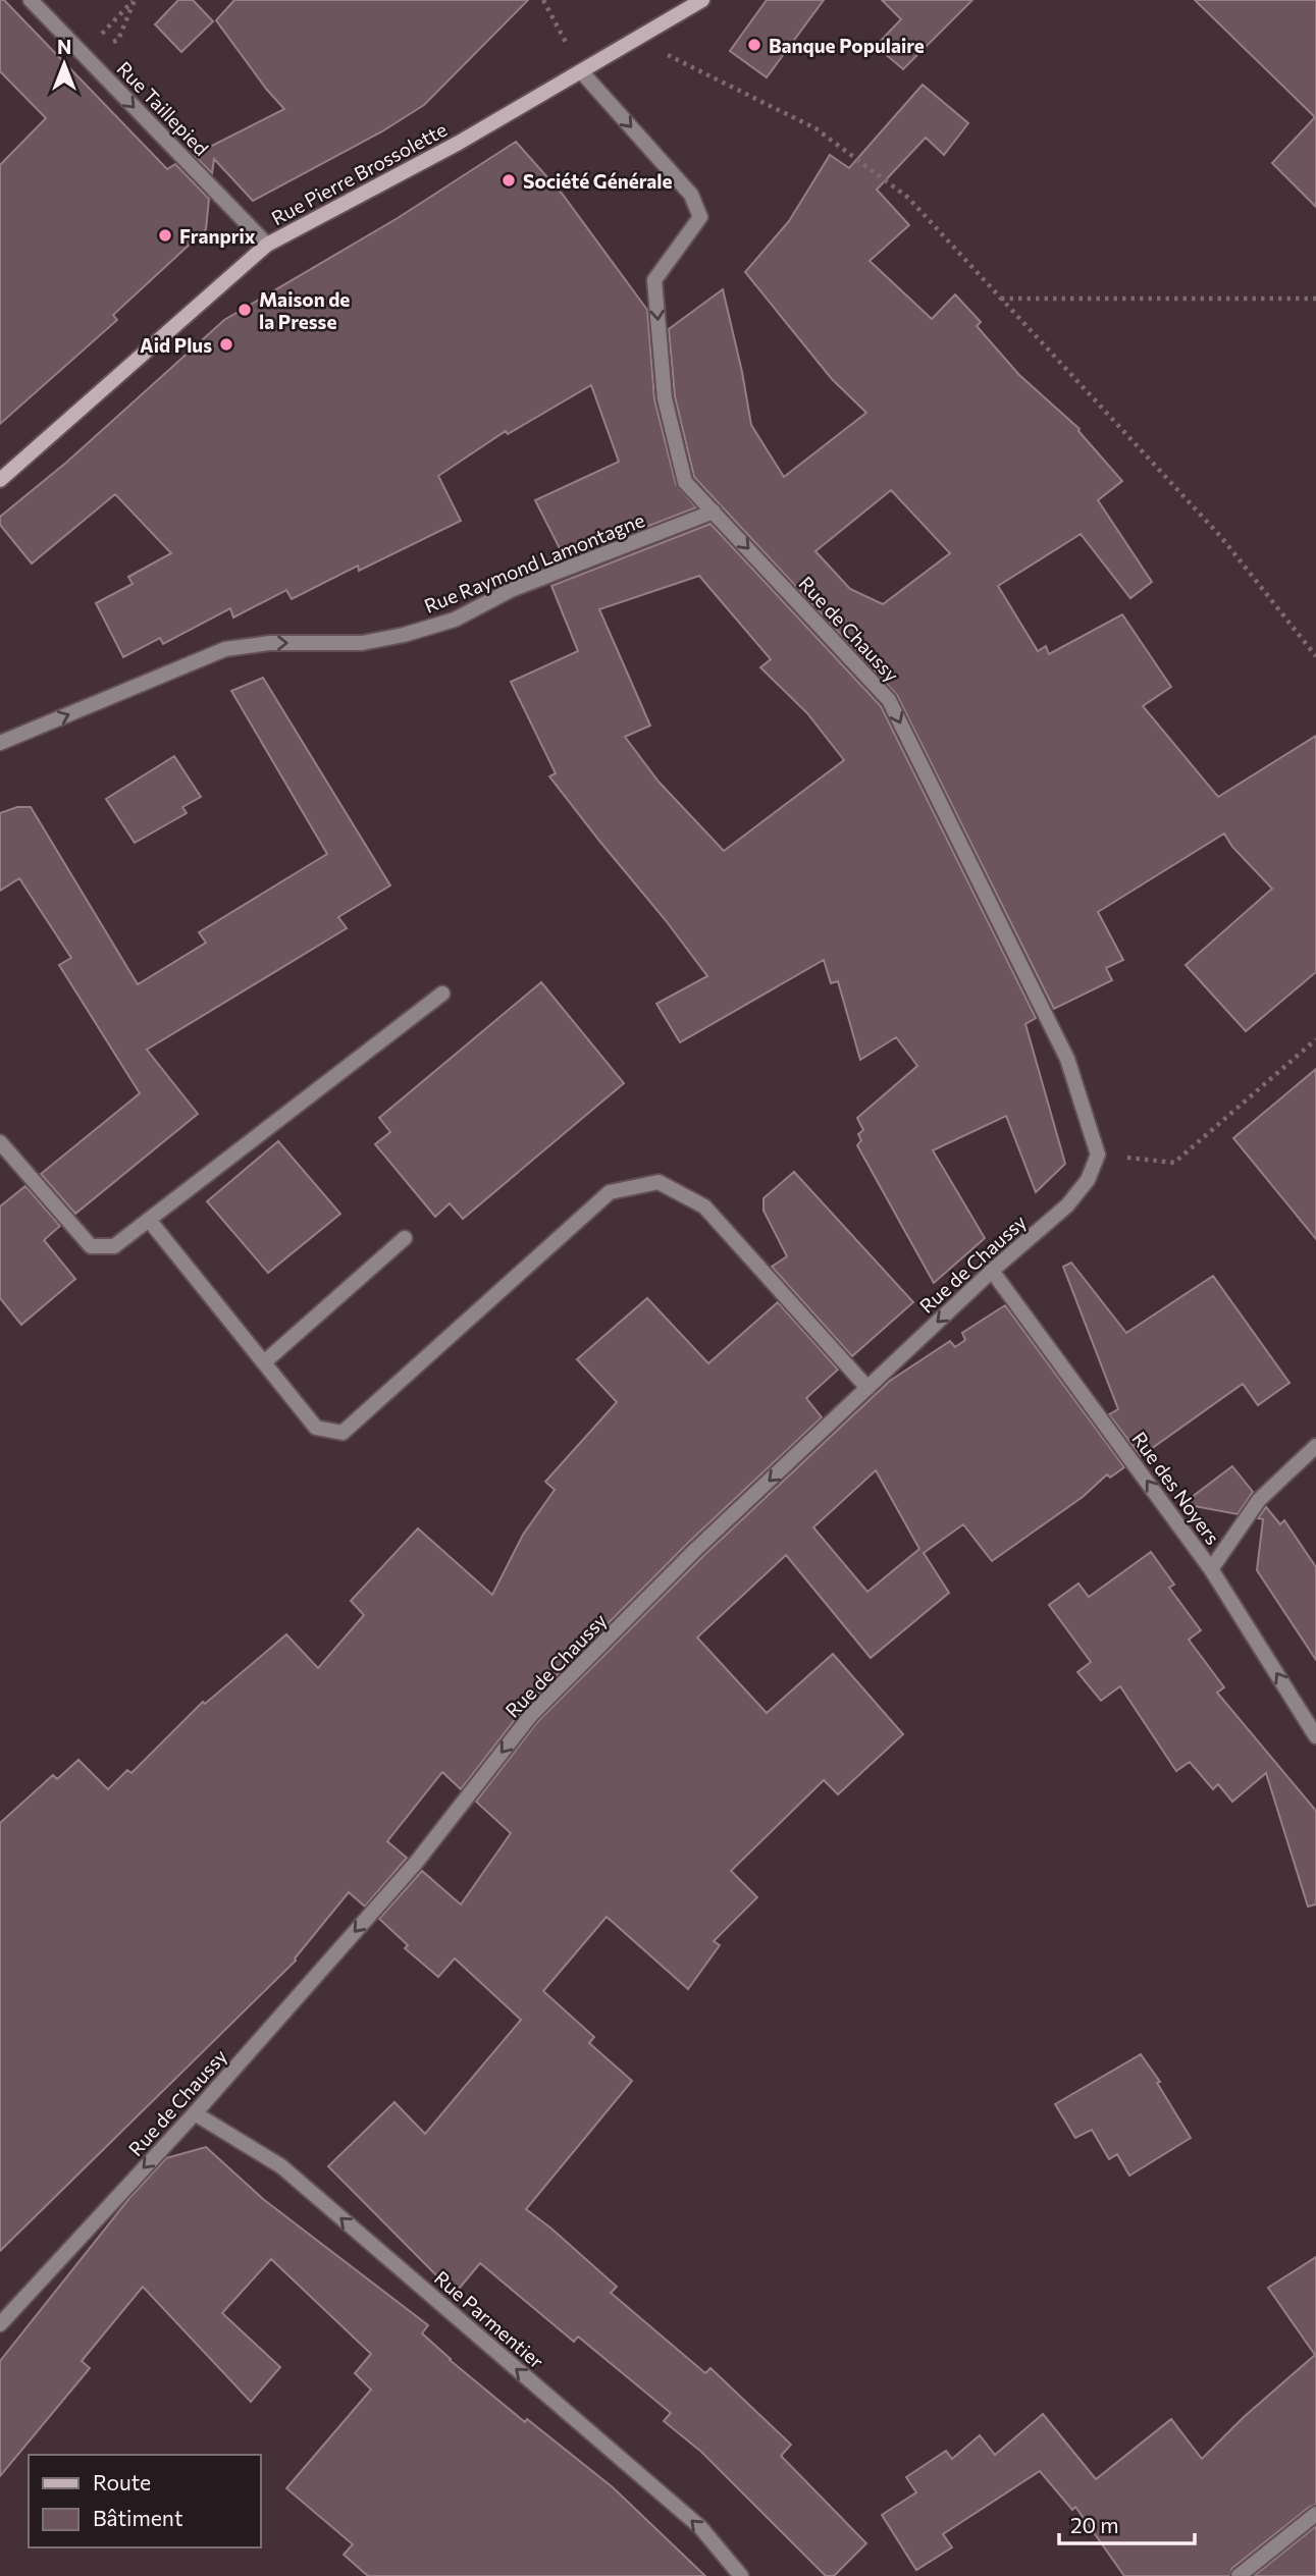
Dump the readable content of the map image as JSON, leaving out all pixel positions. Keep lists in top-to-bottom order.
{
  "streets": {
    "main road": ["Rue Pierre Brossolette"],
    "street": [
      "Rue Taillepied",
      "Rue Raymond Lamontagne",
      "Rue de Chaussy",
      "Rue des Noyers",
      "Rue Parmentier"
    ]
  },
  "crossings": [
    ["Rue Taillepied", "Rue Pierre Brossolette"],
    ["Rue Pierre Brossolette", "Rue de Chaussy"],
    ["Rue Raymond Lamontagne", "Rue de Chaussy"],
    ["Rue de Chaussy", "Rue des Noyers"],
    ["Rue de Chaussy", "Rue Parmentier"]
  ],
  "one_way": [
    "Rue Taillepied",
    "Rue Raymond Lamontagne",
    "Rue de Chaussy",
    "Rue des Noyers",
    "Rue Parmentier"
  ],
  "places": [
    "Banque Populaire",
    "Société Générale",
    "Franprix",
    "Maison de la Presse",
    "Aid Plus"
  ],
  "legend": ["Route", "Bâtiment"],
  "scale_bar": "20 m",
  "north": "top"
}
